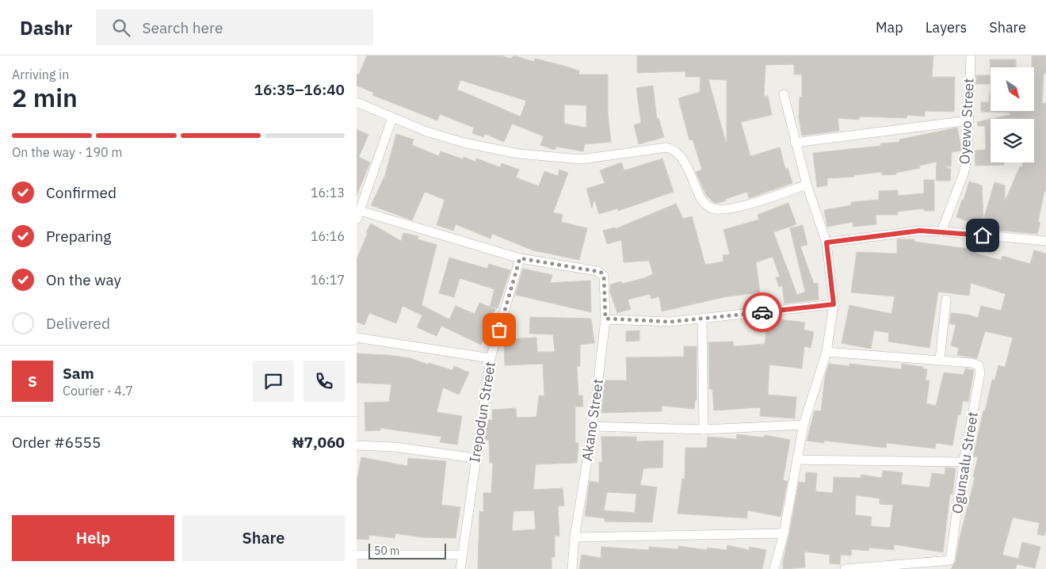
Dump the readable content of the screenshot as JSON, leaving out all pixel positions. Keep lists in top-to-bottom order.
{
  "streets": {
    "street": [
      "Oyewo Street",
      "Irepodun Street",
      "Akano Street",
      "Ogunsalu Street"
    ]
  },
  "crossings": [
    ["Irepodun Street", "Akano Street"]
  ],
  "scale_bar": "50 m",
  "north": "bottom right",
  "page": {
    "header": "Dashr",
    "search": "Search here",
    "nav": ["Map", "Layers", "Share"],
    "heading": ["2 min", "Arriving in", "16:35–16:40"],
    "panel": [
      "Sam",
      "Courier · 4.7",
      "Order #6555",
      "₦7,060"
    ],
    "bar": "On the way · 190 m",
    "list": [
      ["Confirmed", "16:13"],
      ["Preparing", "16:16"],
      ["On the way", "16:17"],
      "Delivered"
    ],
    "round": "S",
    "buttons": ["Help", "Share"],
    "scale": "50 m"
  }
}
